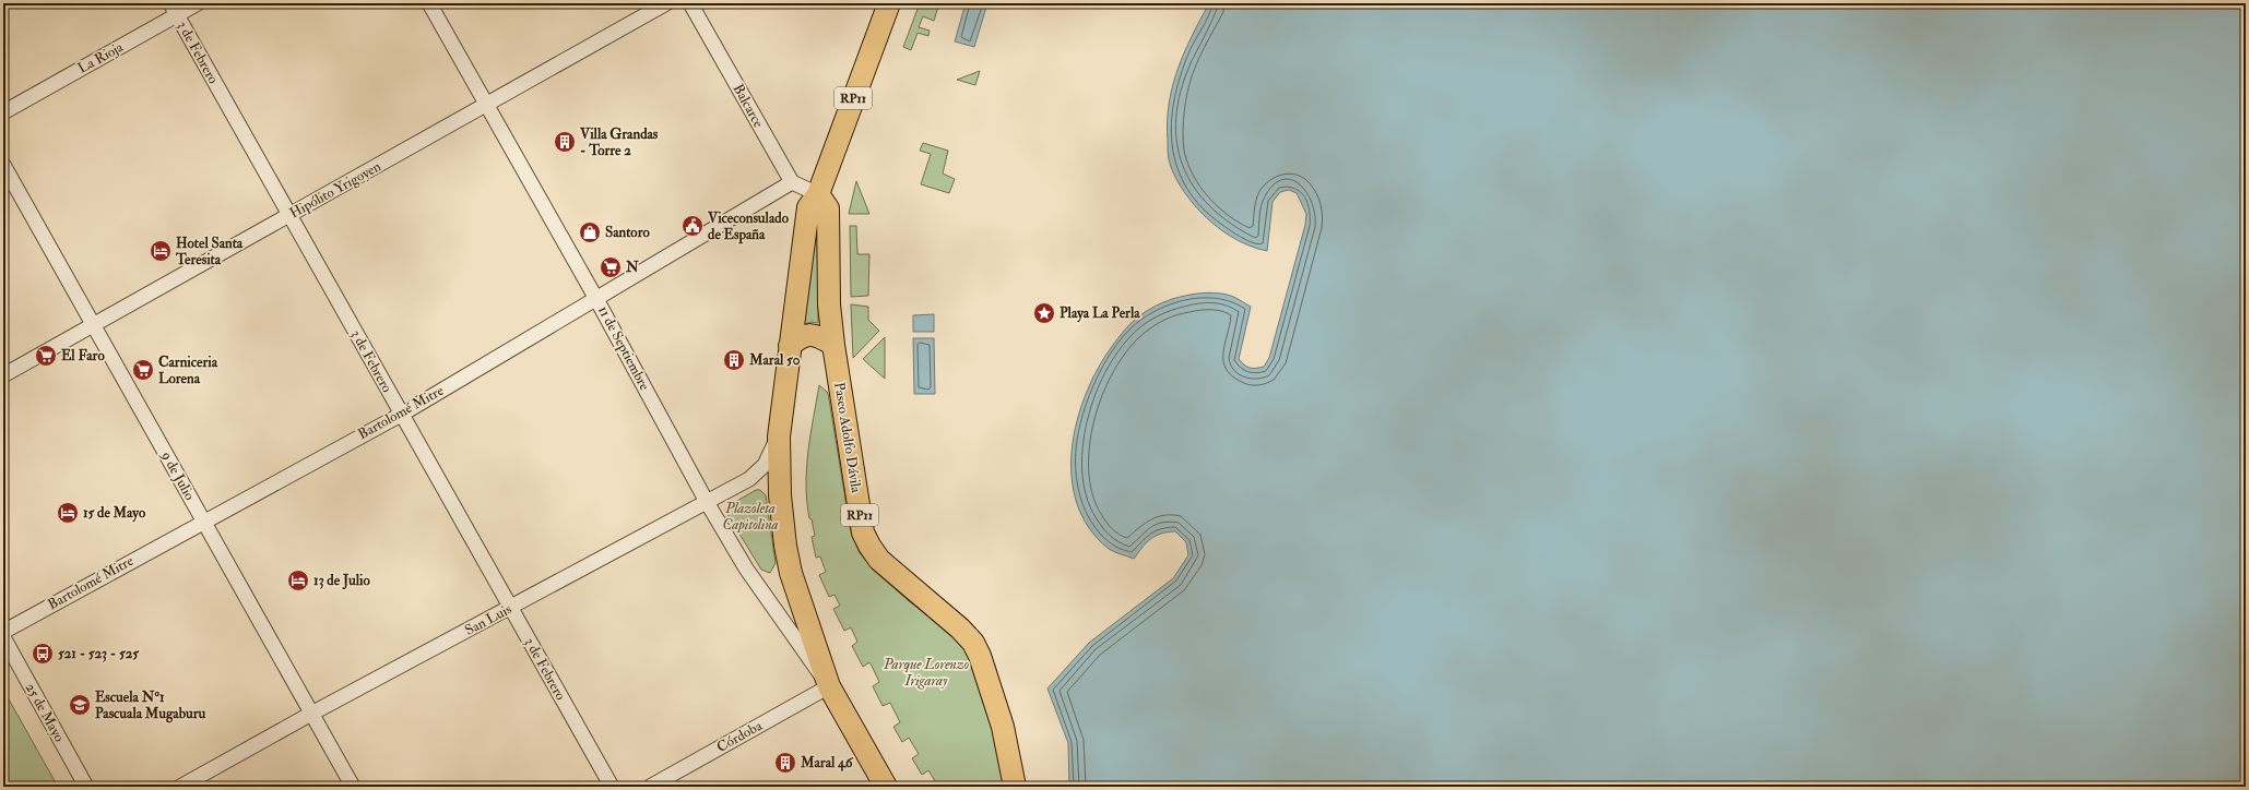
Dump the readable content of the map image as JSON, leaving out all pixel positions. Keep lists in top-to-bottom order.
{
  "streets": {
    "main road": ["RP11", "Paseo Adolfo Dávila"],
    "street": [
      "3 de Febrero",
      "La Rioja",
      "Balcarce",
      "Hipólito Yrigoyen",
      "11 de Septiembre",
      "Bartolomé Mitre",
      "9 de Julio",
      "San Luis",
      "25 de Mayo",
      "Córdoba"
    ]
  },
  "crossings": [
    ["3 de Febrero", "La Rioja"],
    ["3 de Febrero", "Hipólito Yrigoyen"],
    ["3 de Febrero", "Bartolomé Mitre"],
    ["3 de Febrero", "San Luis"],
    ["RP11", "11 de Septiembre"],
    ["RP11", "Paseo Adolfo Dávila"],
    ["RP11", "San Luis"],
    ["RP11", "Córdoba"],
    ["Balcarce", "Bartolomé Mitre"],
    ["Hipólito Yrigoyen", "11 de Septiembre"],
    ["Hipólito Yrigoyen", "9 de Julio"],
    ["11 de Septiembre", "Bartolomé Mitre"],
    ["11 de Septiembre", "San Luis"],
    ["11 de Septiembre", "Córdoba"],
    ["Bartolomé Mitre", "9 de Julio"],
    ["9 de Julio", "San Luis"]
  ],
  "parks": ["Plazoleta Capitolina", "Parque Lorenzo Irigaray"],
  "places": {
    "building": ["Villa Grandas - Torre 2", "Maral 50", "Maral 46"],
    "public building": ["Viceconsulado de España"],
    "shop": ["Santoro"],
    "hotel": ["Hotel Santa Teresita", "15 de Mayo", "13 de Julio"],
    "supermarket": ["N", "El Faro", "Carniceria Lorena"],
    "place": ["Playa La Perla"],
    "bus stop": ["521 - 523 - 525"],
    "school or university": ["Escuela Nº1 Pascuala Mugaburu"]
  }
}
